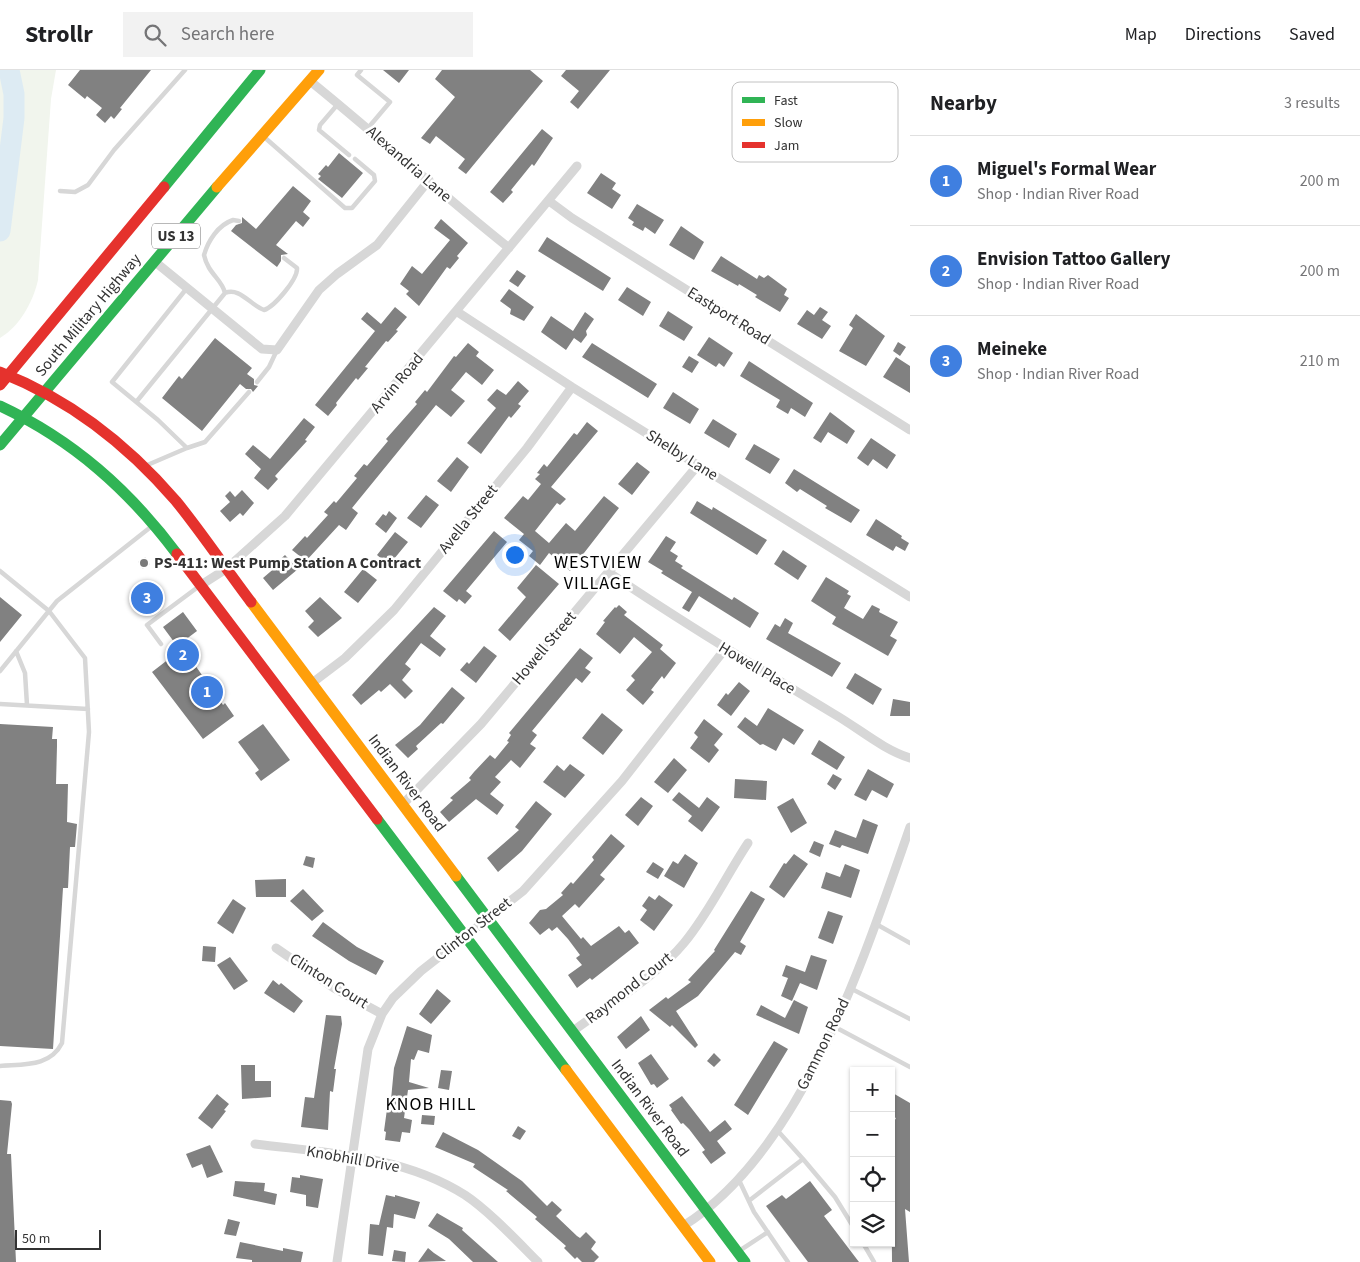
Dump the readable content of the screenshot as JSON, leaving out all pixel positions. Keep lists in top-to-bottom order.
{
  "streets": {
    "main road": ["US 13", "South Military Highway", "Indian River Road"],
    "street": [
      "Alexandria Lane",
      "Eastport Road",
      "Arvin Road",
      "Shelby Lane",
      "Avella Street",
      "Howell Street",
      "Howell Place",
      "Clinton Street",
      "Clinton Court",
      "Raymond Court",
      "Gammon Road",
      "Knobhill Drive"
    ]
  },
  "crossings": [
    ["Alexandria Lane", "South Military Highway"],
    ["Alexandria Lane", "Arvin Road"],
    ["South Military Highway", "Indian River Road"],
    ["Eastport Road", "Arvin Road"],
    ["Arvin Road", "Shelby Lane"],
    ["Arvin Road", "Indian River Road"],
    ["Shelby Lane", "Avella Street"],
    ["Shelby Lane", "Howell Street"],
    ["Avella Street", "Indian River Road"],
    ["Howell Street", "Howell Place"],
    ["Howell Street", "Indian River Road"],
    ["Howell Place", "Clinton Street"],
    ["Indian River Road", "Clinton Street"],
    ["Indian River Road", "Raymond Court"],
    ["Indian River Road", "Gammon Road"],
    ["Clinton Street", "Clinton Court"],
    ["Clinton Street", "Knobhill Drive"]
  ],
  "districts": ["WESTVIEW VILLAGE", "KNOB HILL"],
  "places": ["PS-411: West Pump Station A Contract"],
  "legend": ["Fast", "Slow", "Jam"],
  "scale_bar": "50 m",
  "page": {
    "header": "Strollr",
    "search": "Search here",
    "nav": ["Map", "Directions", "Saved"],
    "heading": ["Nearby", "3 results"],
    "list": [
      {
        "mark": "1",
        "name": "Miguel's Formal Wear",
        "note": "Shop · Indian River Road",
        "value": "200 m"
      },
      {
        "mark": "2",
        "name": "Envision Tattoo Gallery",
        "note": "Shop · Indian River Road",
        "value": "200 m"
      },
      {
        "mark": "3",
        "name": "Meineke",
        "note": "Shop · Indian River Road",
        "value": "210 m"
      }
    ],
    "pins": ["3", "2", "1"],
    "map_buttons": ["+", "−"],
    "scale": "50 m"
  }
}
